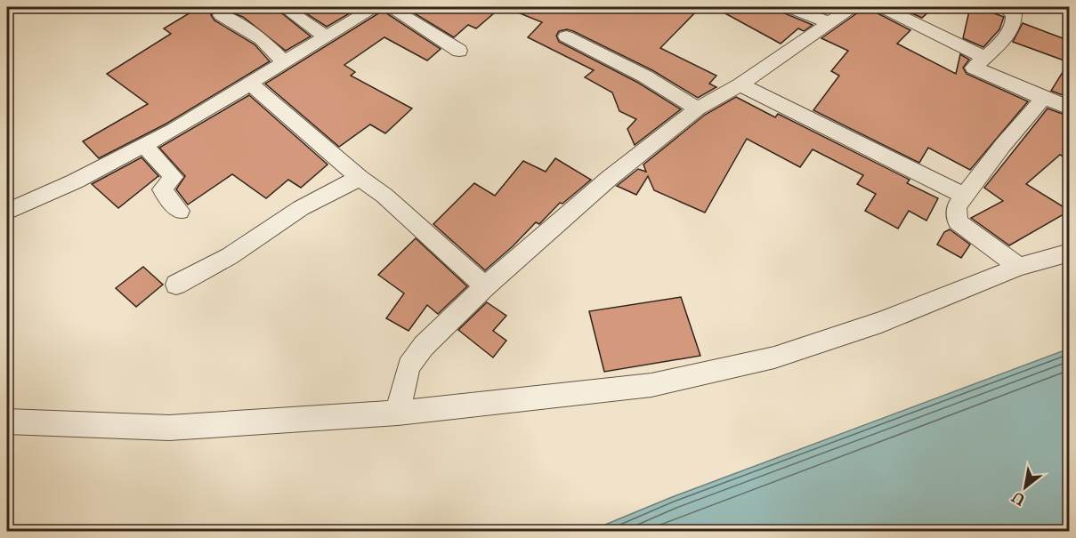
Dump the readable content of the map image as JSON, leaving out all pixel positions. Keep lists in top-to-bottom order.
{
  "north": "bottom left"
}
